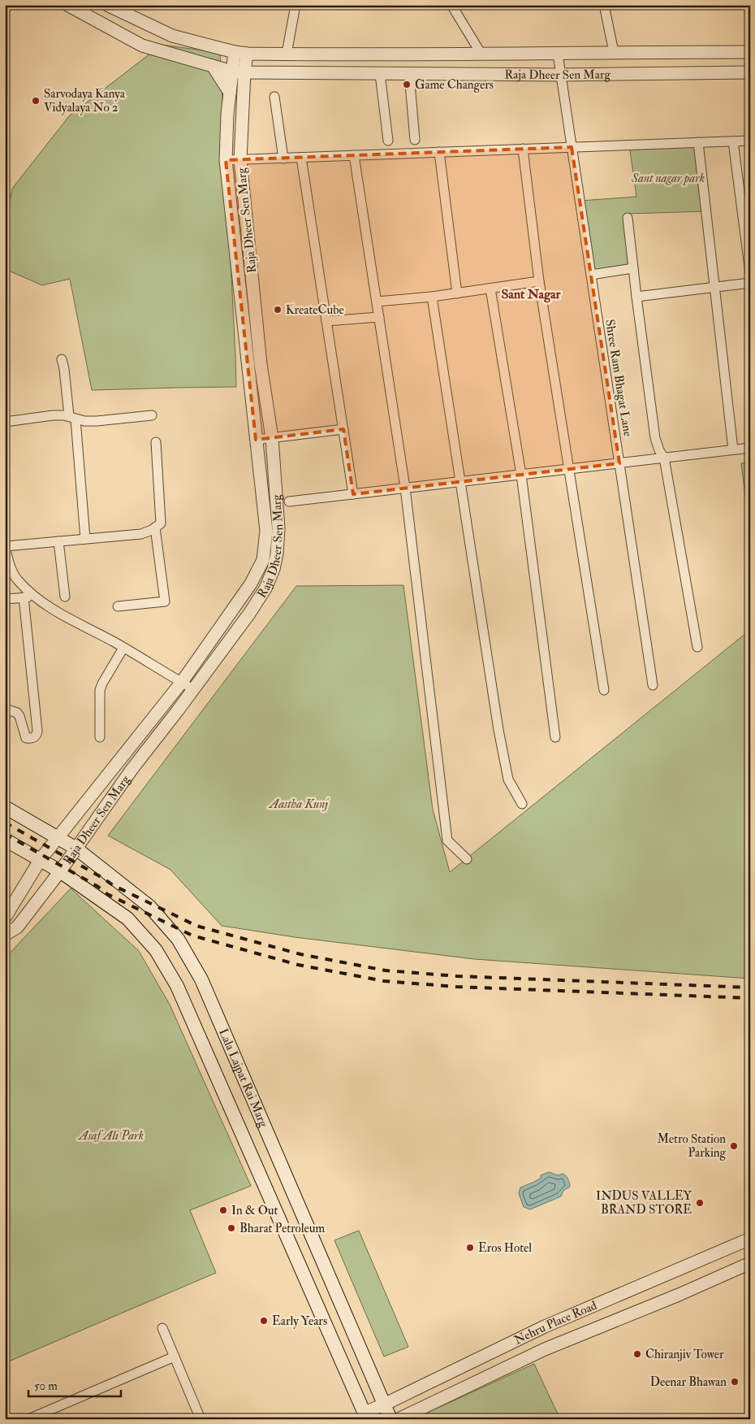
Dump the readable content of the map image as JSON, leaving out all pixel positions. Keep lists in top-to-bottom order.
{
  "streets": {
    "main road": ["Lala Lajpat Rai Marg"],
    "street": ["Raja Dheer Sen Marg", "Shree Ram Bhagat Lane", "Nehru Place Road"]
  },
  "crossings": [
    ["Raja Dheer Sen Marg", "Shree Ram Bhagat Lane"],
    ["Raja Dheer Sen Marg", "Lala Lajpat Rai Marg"],
    ["Lala Lajpat Rai Marg", "Nehru Place Road"]
  ],
  "districts": ["Sant Nagar"],
  "parks": ["Sant nagar park", "Aastha Kunj", "Asaf Ali Park"],
  "places": [
    "Game Changers",
    "Sarvodaya Kanya Vidyalaya No 2",
    "KreateCube",
    "Metro Station Parking",
    "INDUS VALLEY BRAND STORE",
    "In & Out",
    "Bharat Petroleum",
    "Eros Hotel",
    "Early Years",
    "Chiranjiv Tower",
    "Deenar Bhawan"
  ],
  "scale_bar": "50 m"
}
